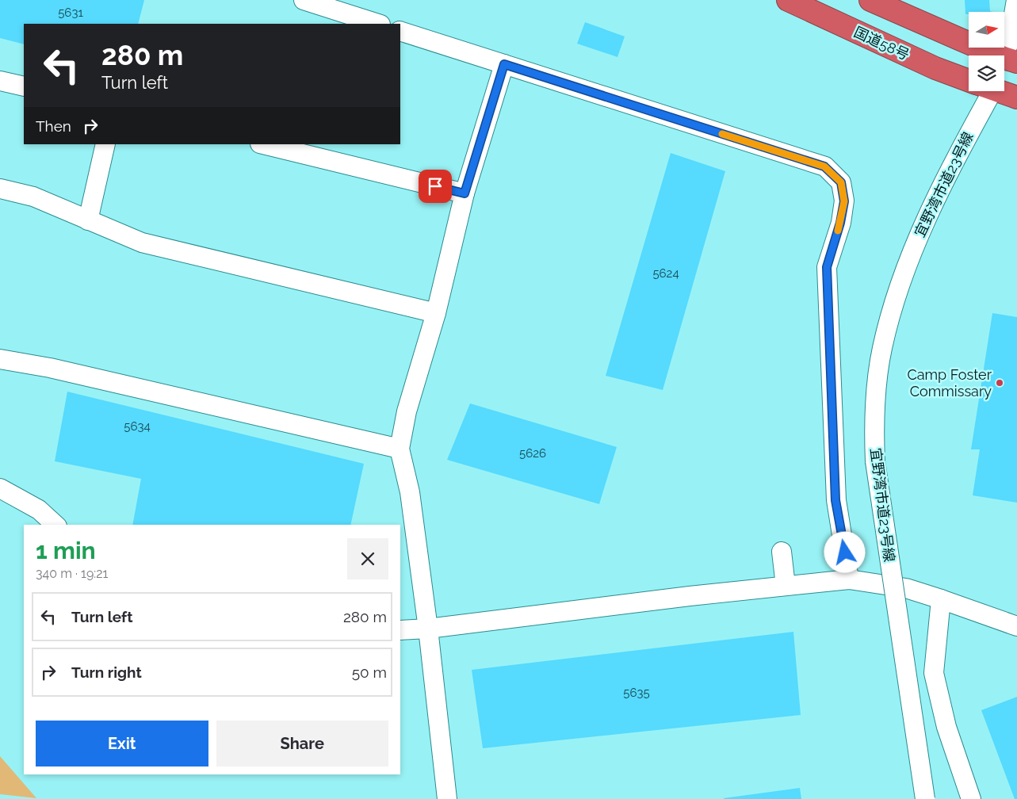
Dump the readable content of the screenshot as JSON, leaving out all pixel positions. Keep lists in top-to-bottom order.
{
  "streets": {
    "highway": ["国道58号"],
    "street": ["宜野湾市道23号線"]
  },
  "places": ["Camp Foster Commissary"],
  "house_numbers": [
    "5631",
    "5624",
    "5634",
    "5626",
    "5635"
  ],
  "north": "right",
  "page": {
    "turn": ["280 m", "Turn left"],
    "then": "Then",
    "heading": ["1 min", "340 m · 19:21"],
    "list": [
      {
        "name": "Turn left",
        "value": "280 m"
      },
      {
        "name": "Turn right",
        "value": "50 m"
      }
    ],
    "buttons": ["Exit", "Share"]
  }
}
